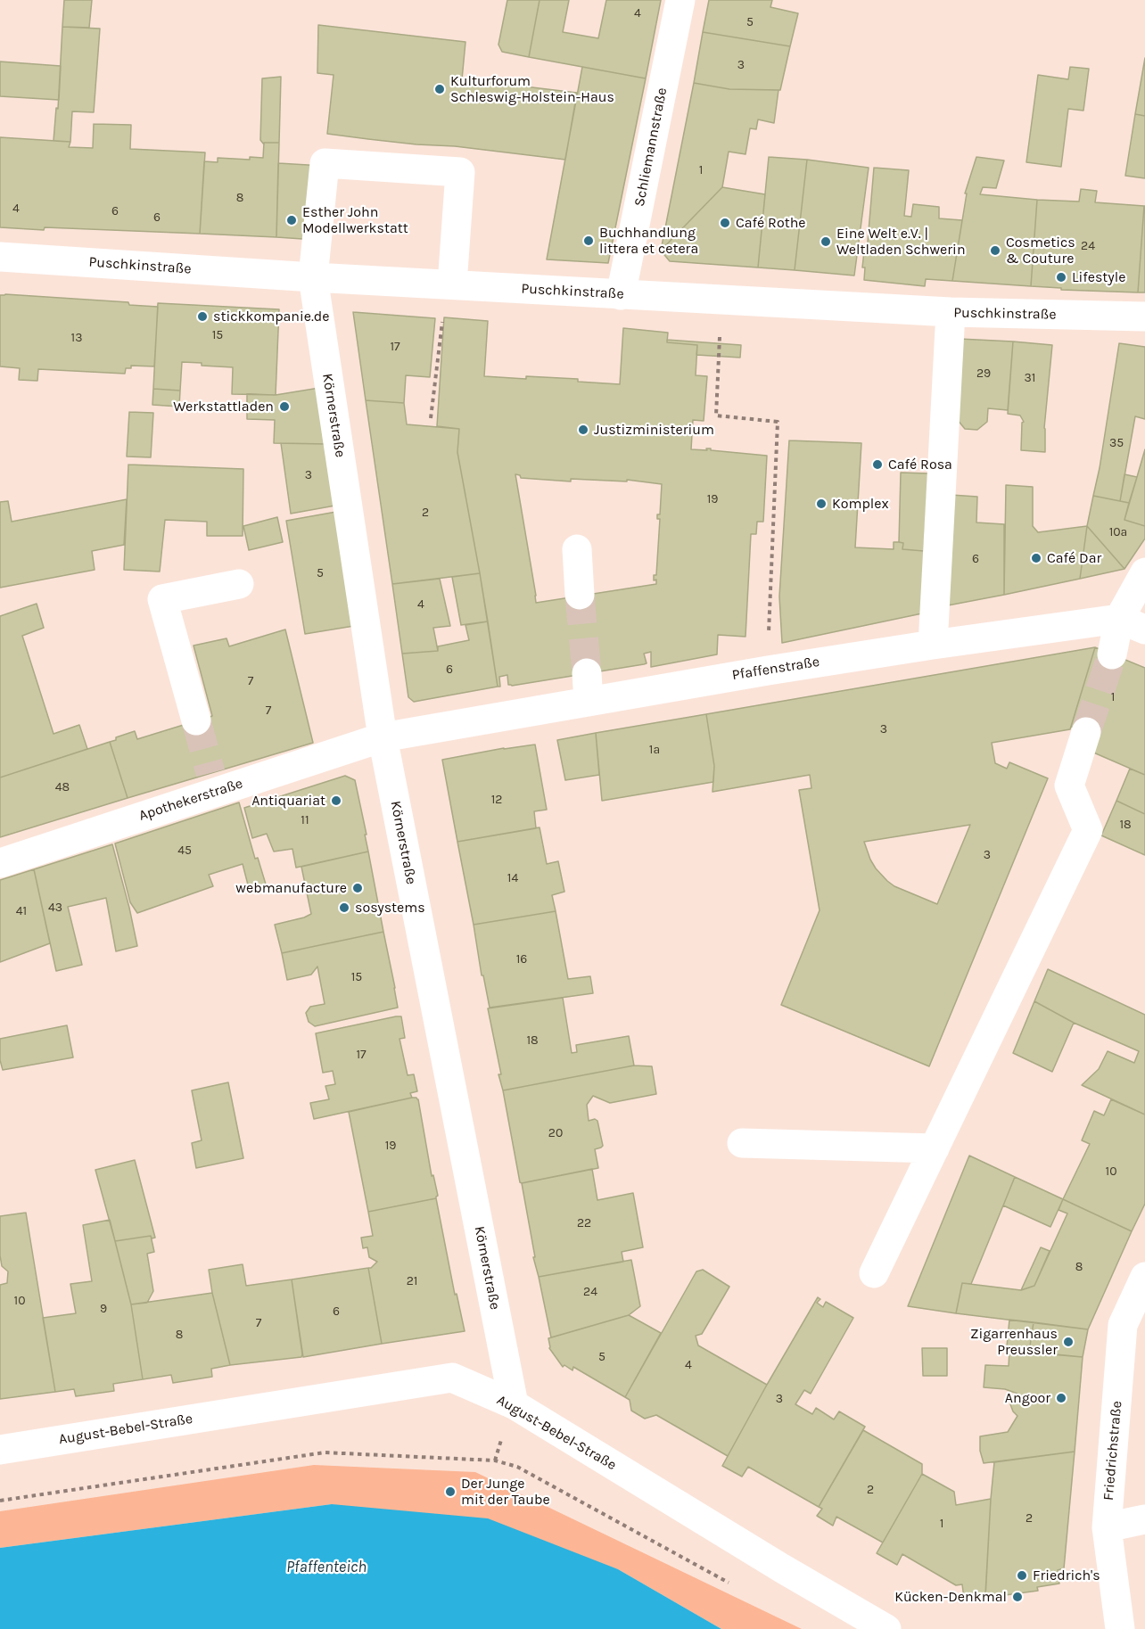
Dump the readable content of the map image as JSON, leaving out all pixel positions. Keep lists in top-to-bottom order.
{
  "streets": {
    "street": [
      "Schliemannstraße",
      "Puschkinstraße",
      "Körnerstraße",
      "Pfaffenstraße",
      "Apothekerstraße",
      "August-Bebel-Straße",
      "Friedrichstraße"
    ]
  },
  "crossings": [
    ["Schliemannstraße", "Puschkinstraße"],
    ["Puschkinstraße", "Körnerstraße"],
    ["Körnerstraße", "Pfaffenstraße"],
    ["Körnerstraße", "Apothekerstraße"],
    ["Körnerstraße", "August-Bebel-Straße"],
    ["Pfaffenstraße", "Apothekerstraße"]
  ],
  "water": ["Pfaffenteich"],
  "places": [
    "Kulturforum Schleswig-Holstein-Haus",
    "Esther John Modellwerkstatt",
    "Café Rothe",
    "Buchhandlung littera et cetera",
    "Eine Welt e.V. | Weltladen Schwerin",
    "Cosmetics & Couture",
    "Lifestyle",
    "stickkompanie.de",
    "Werkstattladen",
    "Justizministerium",
    "Café Rosa",
    "Komplex",
    "Café Dar",
    "Antiquariat",
    "webmanufacture",
    "sosystems",
    "Zigarrenhaus Preussler",
    "Angoor",
    "Der Junge mit der Taube",
    "Friedrich's",
    "Kücken-Denkmal"
  ],
  "house_numbers": [
    "4",
    "5",
    "3",
    "1",
    "8",
    "4",
    "6",
    "6",
    "24",
    "15",
    "13",
    "17",
    "29",
    "31",
    "35",
    "3",
    "19",
    "2",
    "10a",
    "6",
    "5",
    "4",
    "6",
    "7",
    "1",
    "7",
    "3",
    "1a",
    "48",
    "12",
    "11",
    "18",
    "45",
    "3",
    "14",
    "43",
    "41",
    "16",
    "15",
    "18",
    "17",
    "20",
    "19",
    "10",
    "22",
    "8",
    "21",
    "24",
    "10",
    "9",
    "6",
    "7",
    "8",
    "5",
    "4",
    "3",
    "2",
    "2",
    "1"
  ]
}
